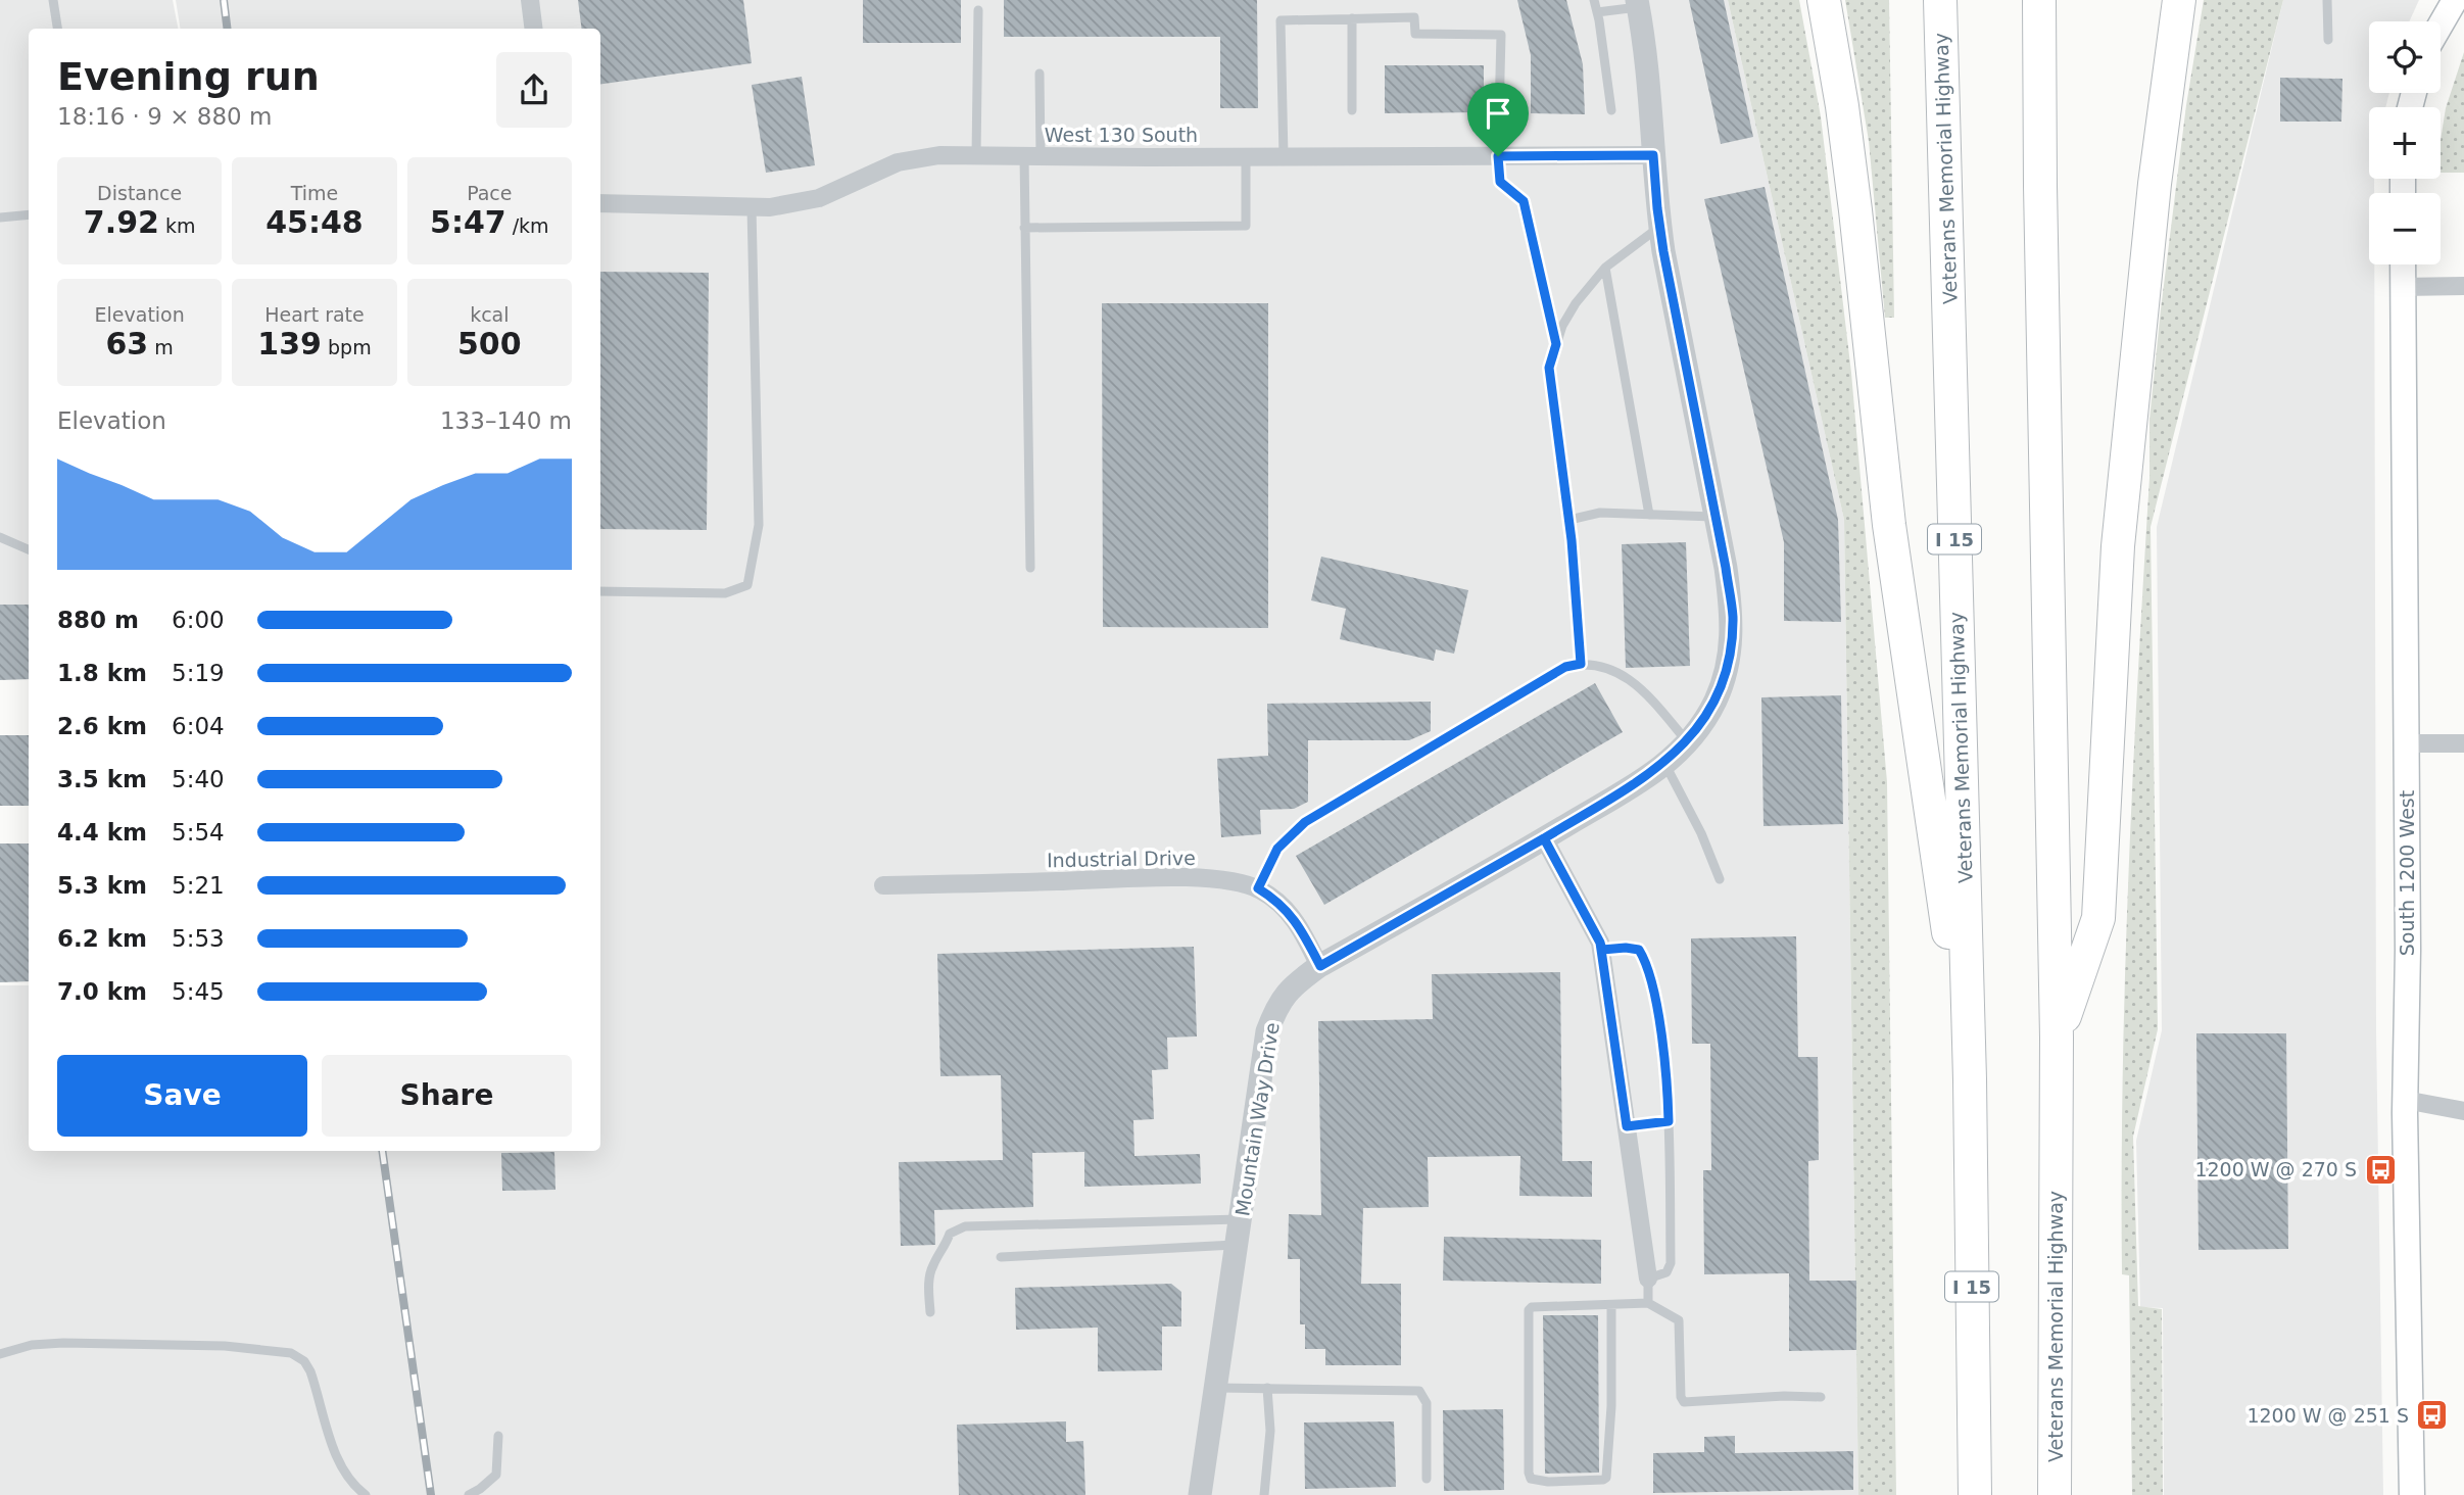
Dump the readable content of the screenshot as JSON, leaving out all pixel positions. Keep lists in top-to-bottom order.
{
  "streets": {
    "highway": ["Veterans Memorial Highway", "I 15"],
    "main road": ["South 1200 West"],
    "street": ["West 130 South", "Industrial Drive", "Mountain Way Drive"]
  },
  "crossings": [
    ["West 130 South", "Mountain Way Drive"],
    ["Industrial Drive", "Mountain Way Drive"]
  ],
  "places": {
    "bus stop": ["1200 W @ 270 S", "1200 W @ 251 S"]
  },
  "page": {
    "map_buttons": ["+", "−"],
    "heading": ["Evening run", "18:16 · 9 × 880 m"],
    "stats": [
      ["Distance", "7.92 km"],
      ["Time", "45:48"],
      ["Pace", "5:47 /km"],
      ["Elevation", "63 m"],
      ["Heart rate", "139 bpm"],
      ["kcal", "500"]
    ],
    "chart": ["Elevation", "133–140 m"],
    "list": [
      {
        "name": "880 m",
        "note": "6:00"
      },
      {
        "name": "1.8 km",
        "note": "5:19"
      },
      {
        "name": "2.6 km",
        "note": "6:04"
      },
      {
        "name": "3.5 km",
        "note": "5:40"
      },
      {
        "name": "4.4 km",
        "note": "5:54"
      },
      {
        "name": "5.3 km",
        "note": "5:21"
      },
      {
        "name": "6.2 km",
        "note": "5:53"
      },
      {
        "name": "7.0 km",
        "note": "5:45"
      }
    ],
    "buttons": ["Save", "Share"]
  }
}
